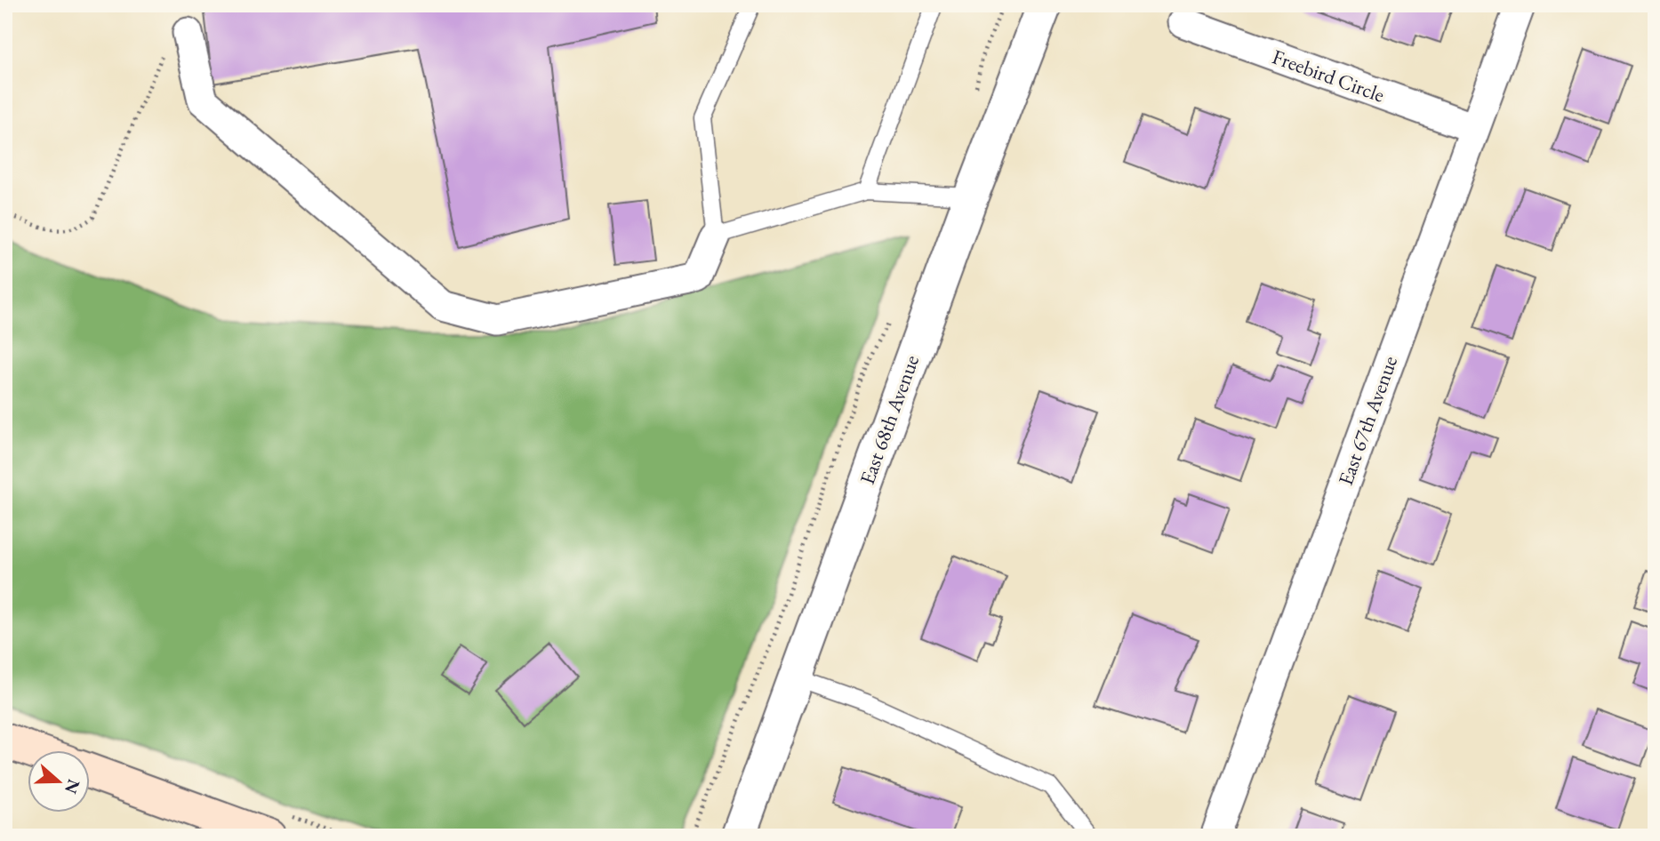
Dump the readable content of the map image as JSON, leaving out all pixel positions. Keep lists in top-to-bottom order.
{
  "streets": {
    "street": ["Freebird Circle", "East 68th Avenue", "East 67th Avenue"]
  },
  "crossings": [
    ["Freebird Circle", "East 67th Avenue"]
  ],
  "north": "right"
}
